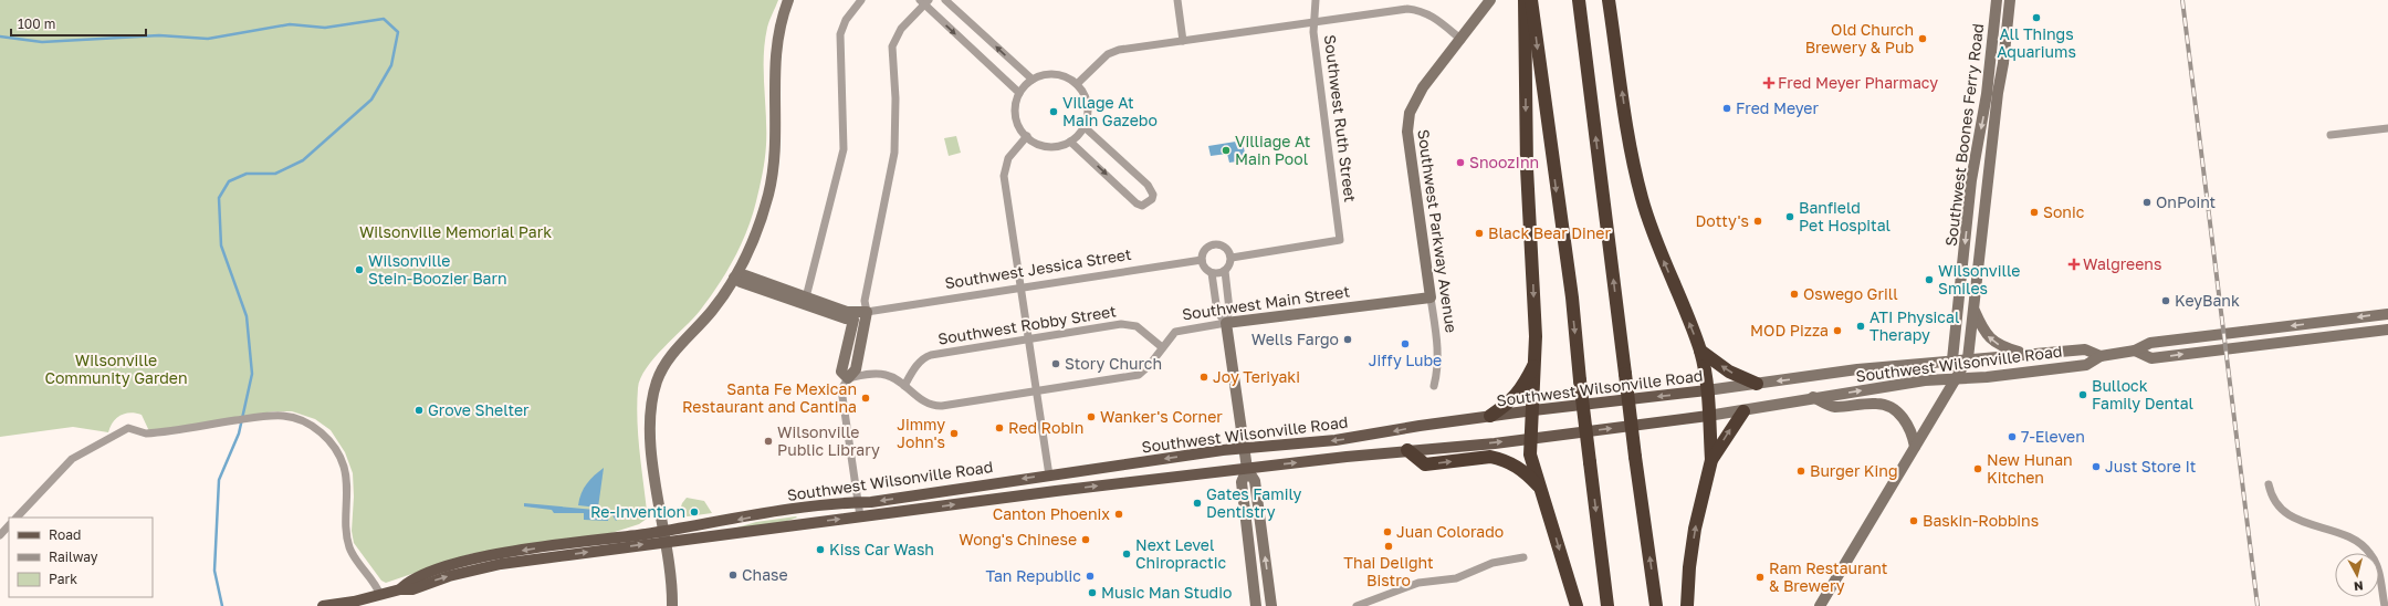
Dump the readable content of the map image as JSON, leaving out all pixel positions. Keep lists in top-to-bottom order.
{
  "streets": {
    "main road": ["Southwest Wilsonville Road"],
    "street": [
      "Southwest Ruth Street",
      "Southwest Boones Ferry Road",
      "Southwest Parkway Avenue",
      "Southwest Jessica Street",
      "Southwest Main Street",
      "Southwest Robby Street"
    ]
  },
  "crossings": [
    ["Southwest Ruth Street", "Southwest Jessica Street"],
    ["Southwest Boones Ferry Road", "Southwest Wilsonville Road"],
    ["Southwest Parkway Avenue", "Southwest Main Street"],
    ["Southwest Main Street", "Southwest Robby Street"]
  ],
  "parks": ["Wilsonville Memorial Park", "Wilsonville Community Garden"],
  "places": {
    "other": [
      "All Things Aquariums",
      "Old Church Brewery & Pub",
      "Fred Meyer",
      "Village At Main Gazebo",
      "Villiage At Main Pool",
      "SnoozInn",
      "OnPoint",
      "Sonic",
      "Banfield Pet Hospital",
      "Dotty's",
      "Black Bear Diner",
      "Wilsonville Stein-Boozier Barn",
      "Wilsonville Smiles",
      "Oswego Grill",
      "KeyBank",
      "ATI Physical Therapy",
      "MOD Pizza",
      "Wells Fargo",
      "Jiffy Lube",
      "Story Church",
      "Joy Teriyaki",
      "Bullock Family Dental",
      "Santa Fe Mexican Restaurant and Cantina",
      "Grove Shelter",
      "Wanker's Corner",
      "Red Robin",
      "Jimmy John's",
      "7-Eleven",
      "Wilsonville Public Library",
      "Just Store It",
      "New Hunan Kitchen",
      "Burger King",
      "Gates Family Dentistry",
      "Re-Invention",
      "Canton Phoenix",
      "Baskin-Robbins",
      "Juan Colorado",
      "Wong's Chinese",
      "Thai Delight Bistro",
      "Kiss Car Wash",
      "Next Level Chiropractic",
      "Chase",
      "Tan Republic",
      "Ram Restaurant & Brewery",
      "Music Man Studio"
    ],
    "health": ["Fred Meyer Pharmacy", "Walgreens"]
  },
  "legend": ["Road", "Railway", "Park"],
  "scale_bar": "100 m",
  "north": "bottom"
}
